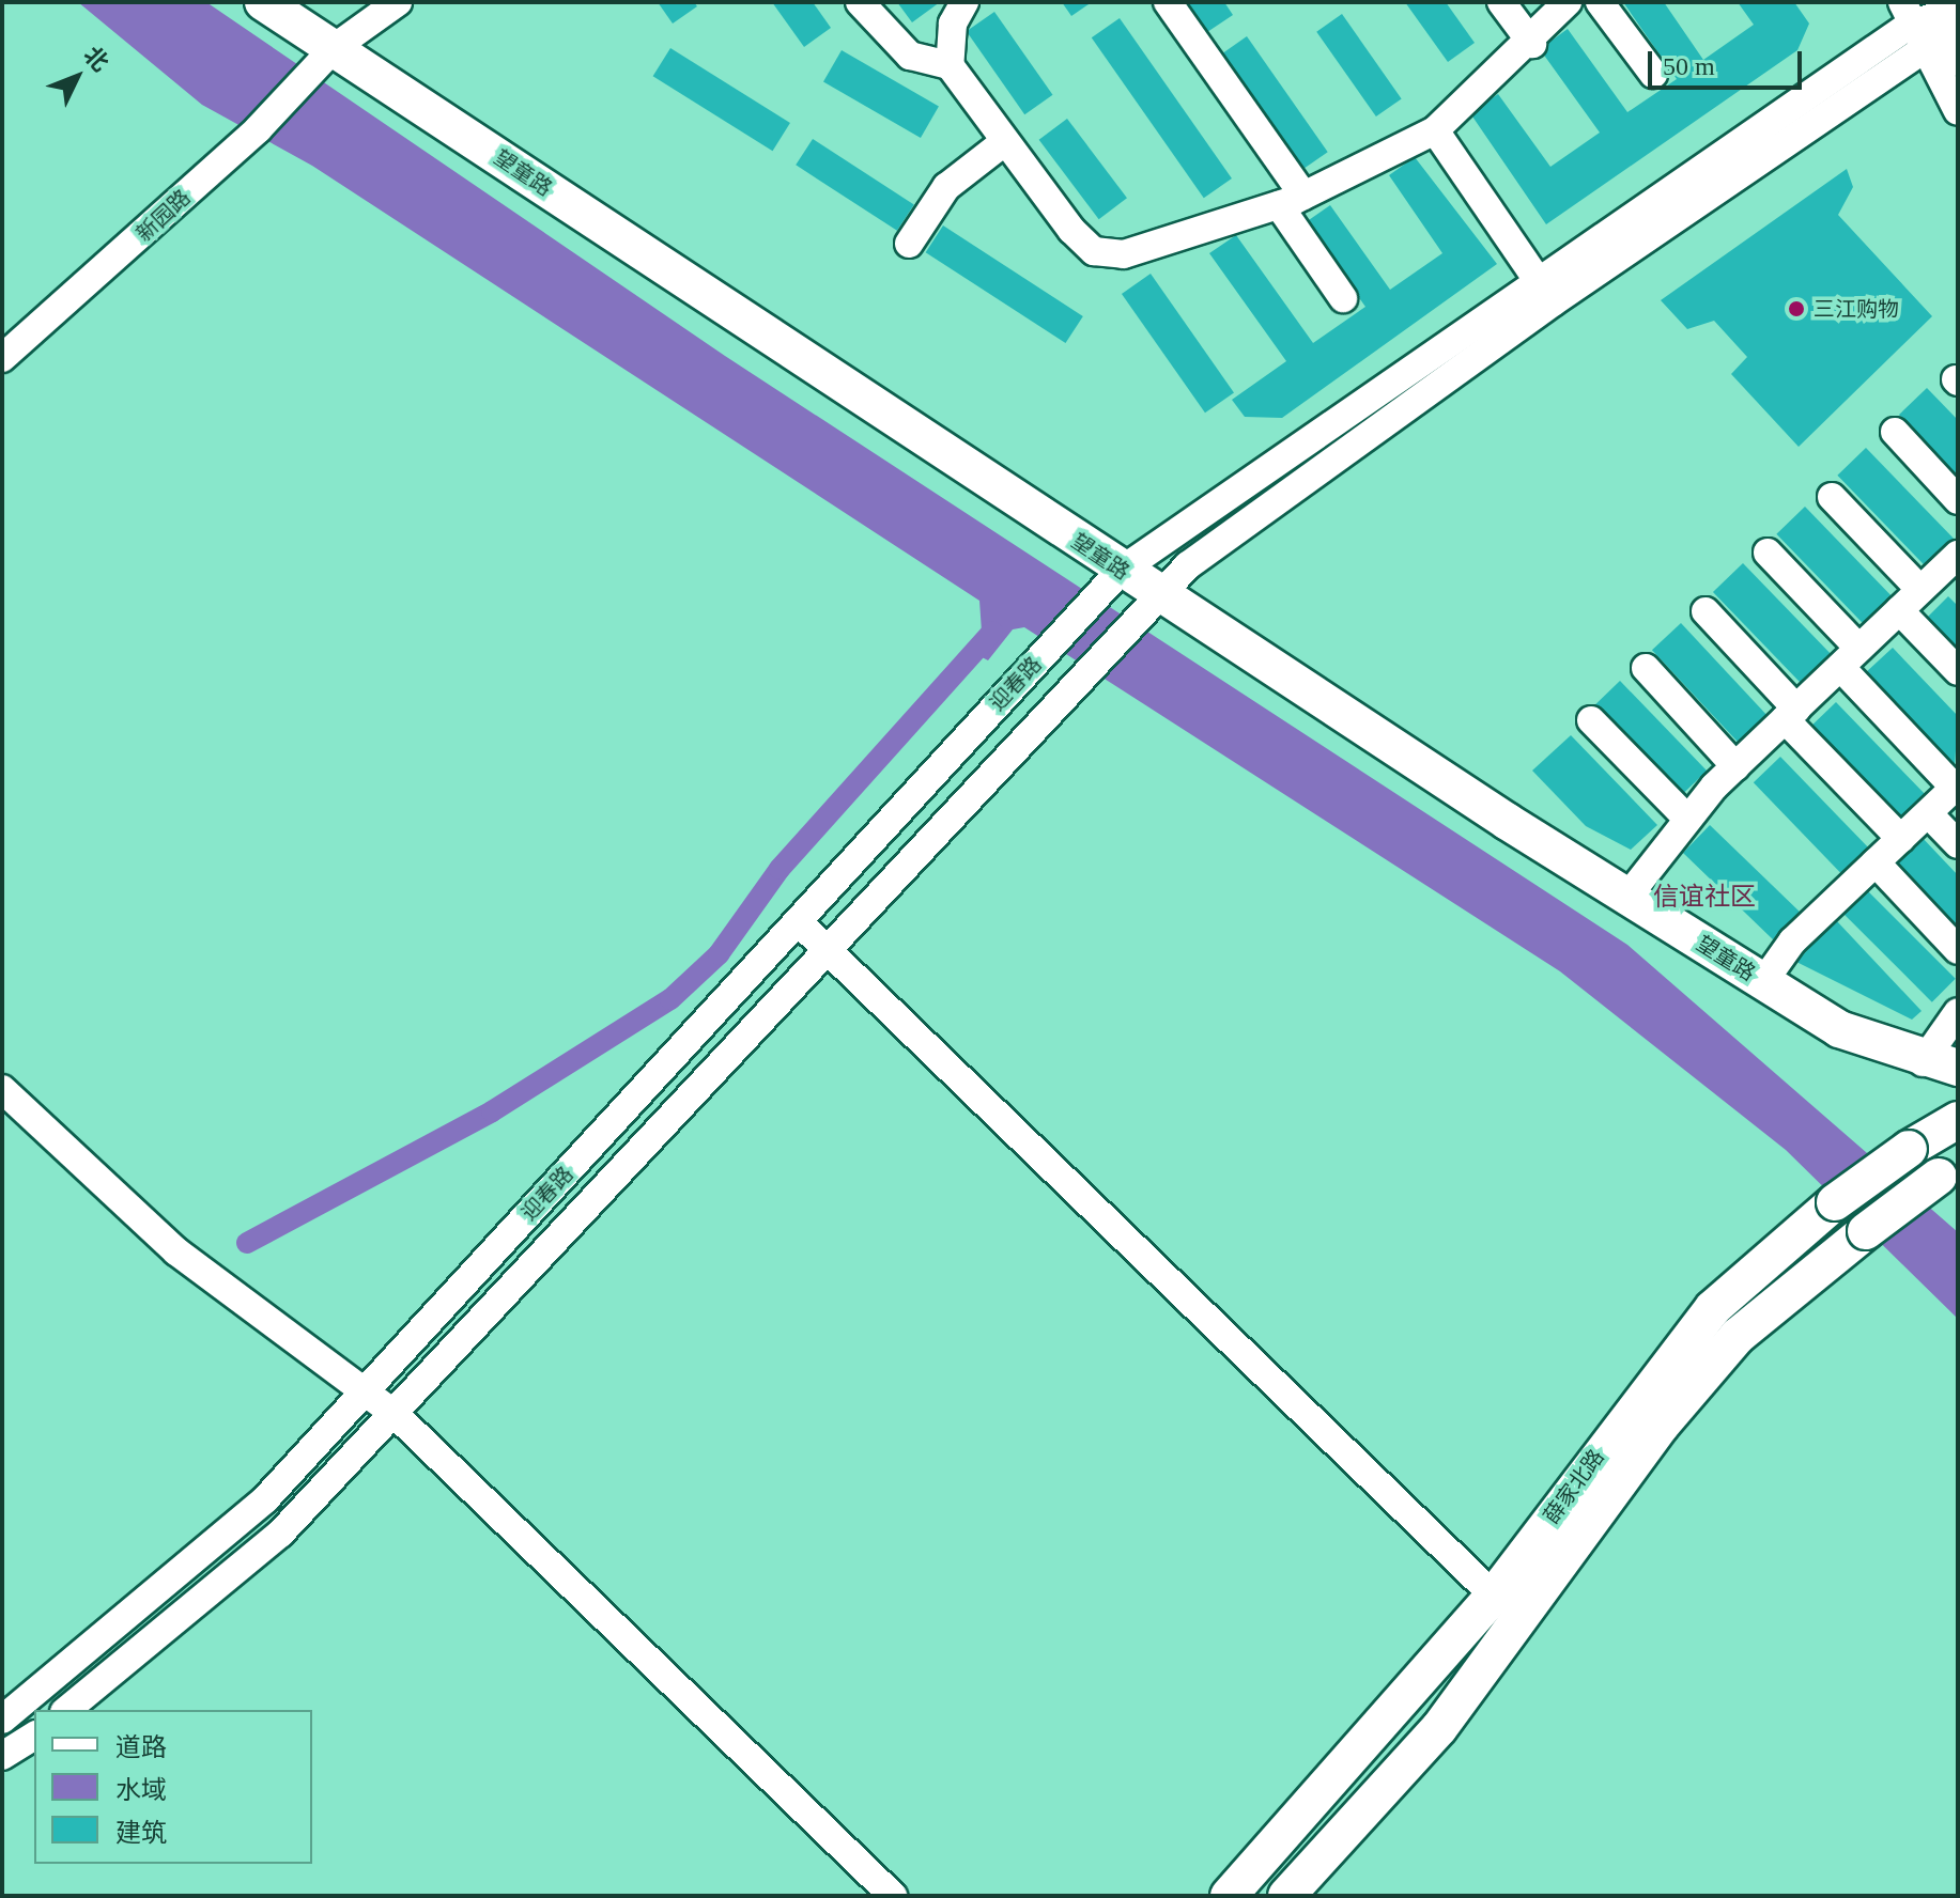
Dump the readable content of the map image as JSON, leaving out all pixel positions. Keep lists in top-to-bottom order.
{
  "streets": {
    "main road": ["望童路", "薛家北路"],
    "street": ["新园路", "迎春路"]
  },
  "crossings": [
    ["望童路", "新园路"],
    ["望童路", "迎春路"]
  ],
  "districts": ["信谊社区"],
  "places": ["三江购物"],
  "legend": ["道路", "水域", "建筑"],
  "scale_bar": "50 m",
  "north": "top right"
}
